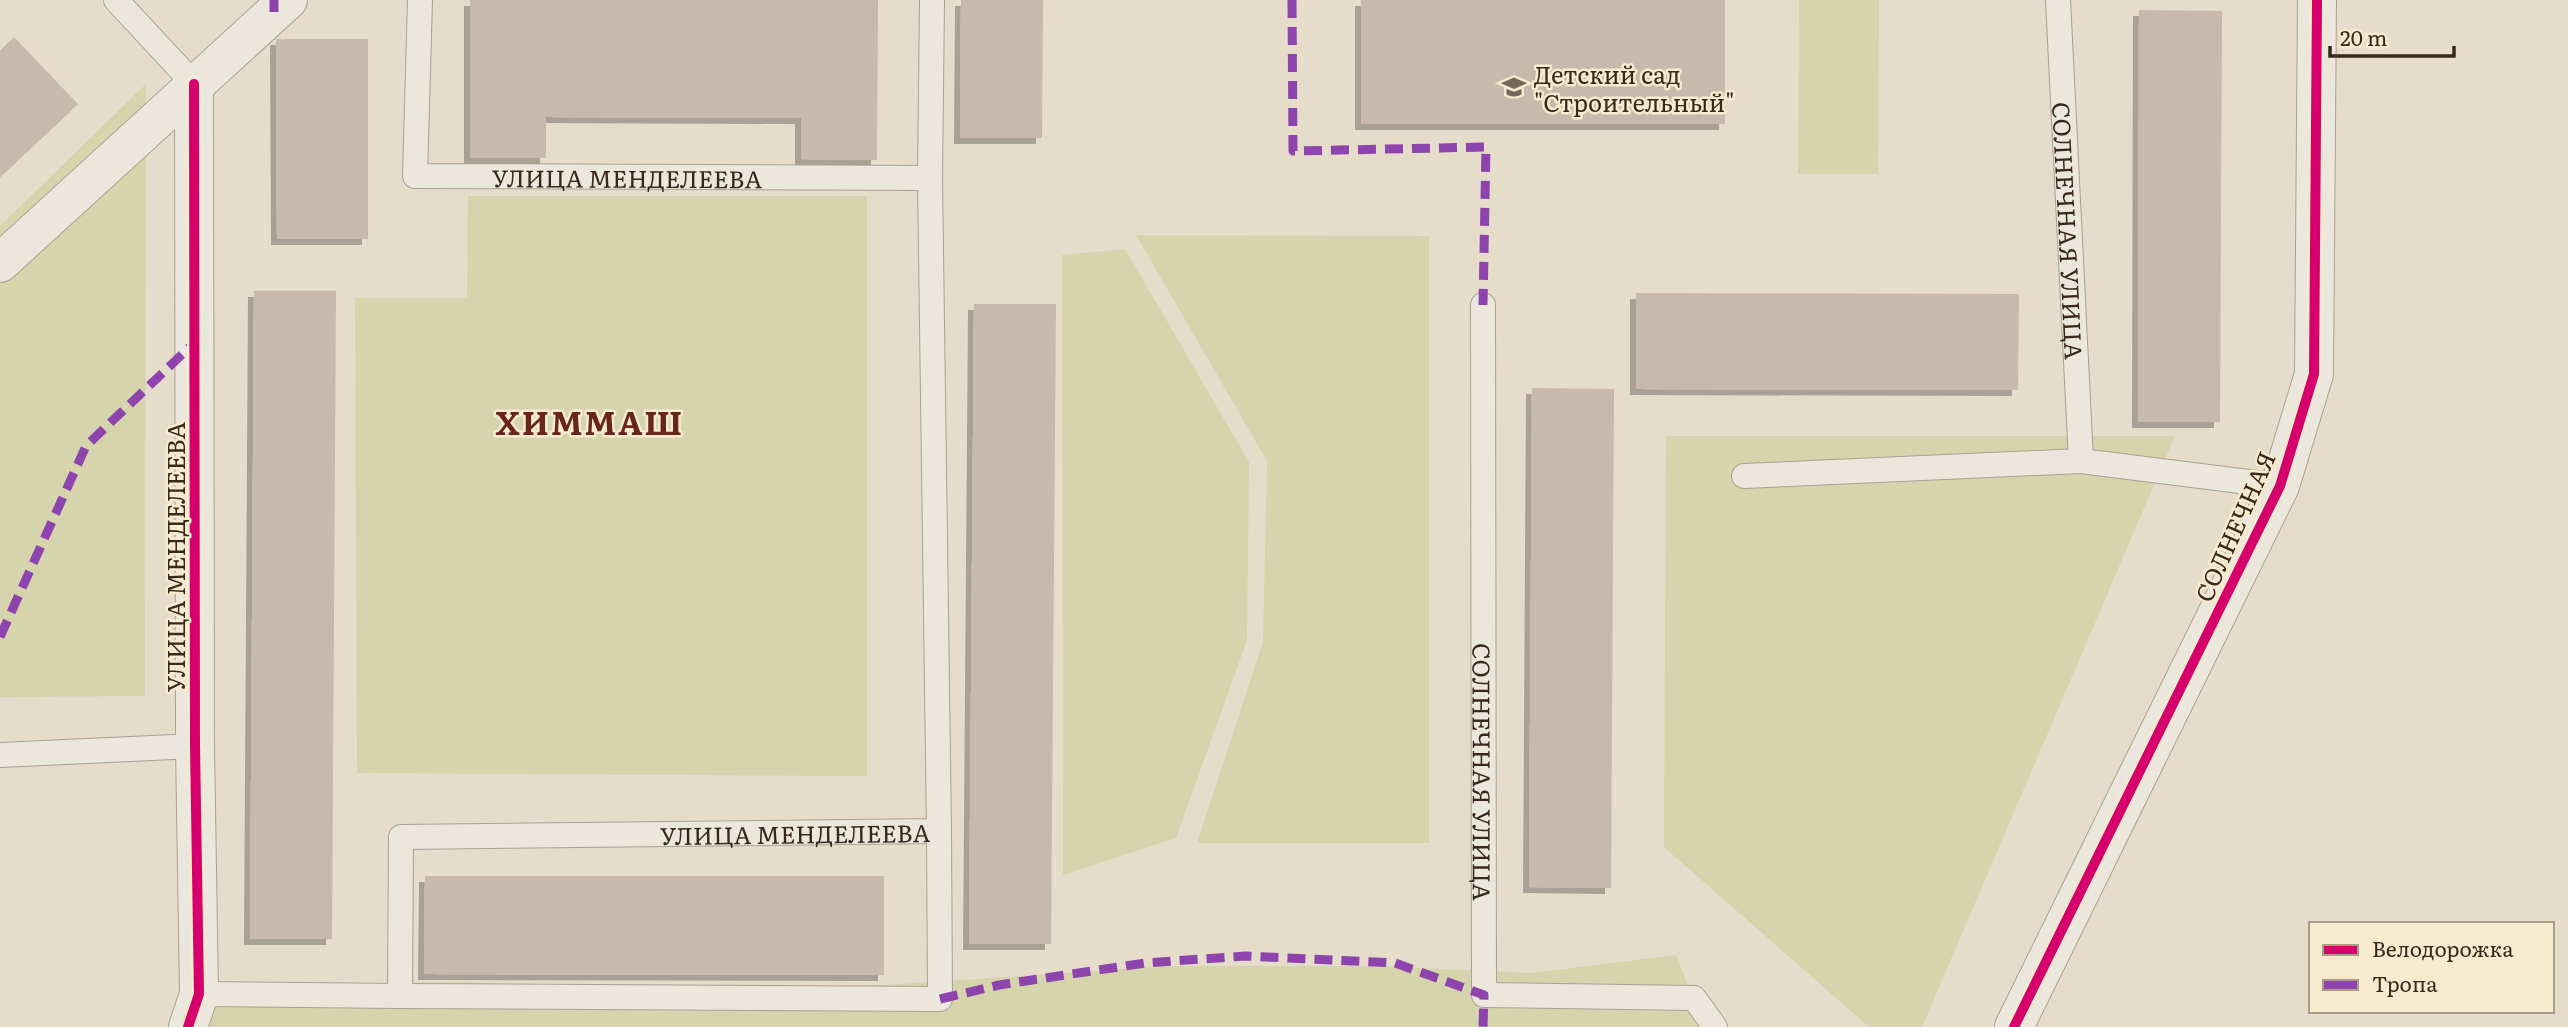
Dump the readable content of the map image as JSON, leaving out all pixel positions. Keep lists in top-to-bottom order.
{
  "streets": {
    "street": ["УЛИЦА МЕНДЕЛЕЕВА", "СОЛНЕЧНАЯ"],
    "lane": ["СОЛНЕЧНАЯ УЛИЦА"]
  },
  "districts": ["ХИММАШ"],
  "places": {
    "school or university": ["Детский сад \"Строительный\""]
  },
  "legend": ["Велодорожка", "Тропа"],
  "scale_bar": "20 m"
}
